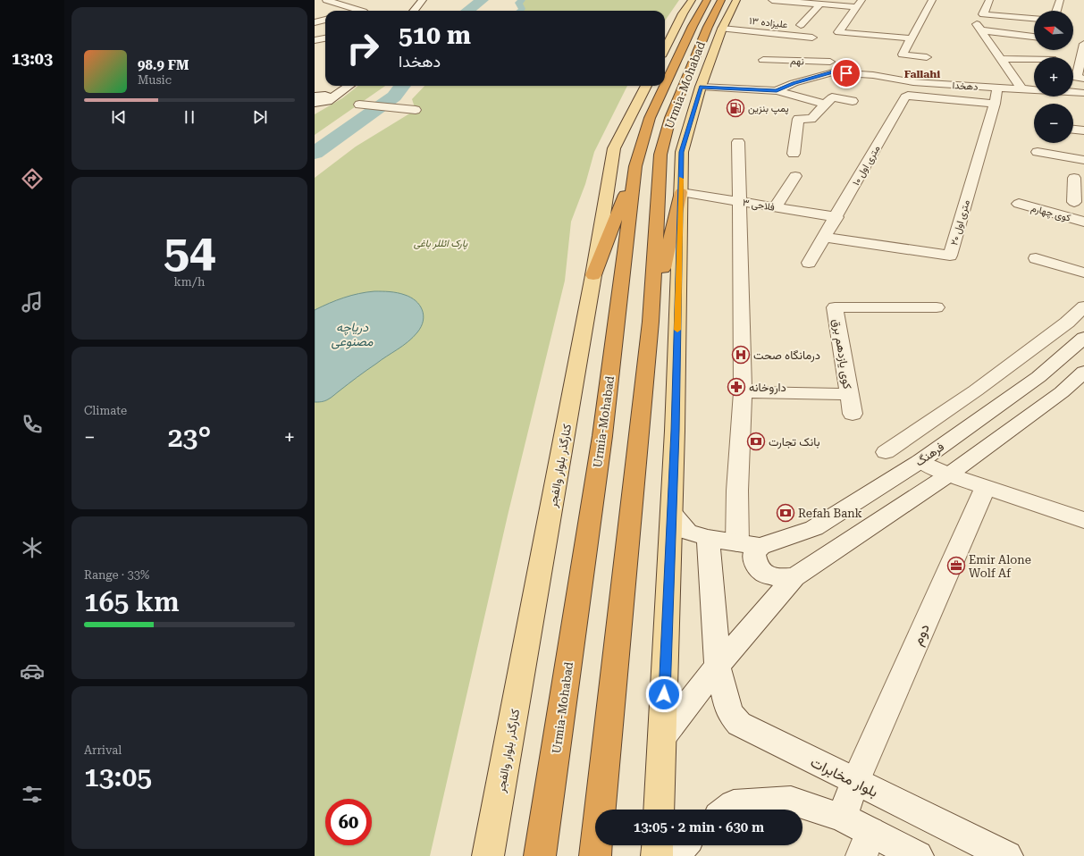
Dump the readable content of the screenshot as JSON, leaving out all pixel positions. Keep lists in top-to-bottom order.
{
  "streets": {
    "highway": ["Urmia-Mohabad"],
    "main road": ["کنارگذر بلوار والفجر"],
    "street": [
      "۱۳ علیزاده",
      "نهم",
      "دهخدا",
      "۱۰ متری اول",
      "فلاحی ۳",
      "کوی چهارم",
      "۲۰ متری اول",
      "کوی یازدهم برق",
      "فرهنگ",
      "دوم",
      "بلوار مخابرات"
    ]
  },
  "crossings": [
    ["نهم", "دهخدا"],
    ["دهخدا", "۲۰ متری اول"],
    ["۱۰ متری اول", "فلاحی ۳"],
    ["۱۰ متری اول", "۲۰ متری اول"],
    ["دوم", "بلوار مخابرات"]
  ],
  "districts": ["Fallahi"],
  "water": ["دریاچه مصنوعی"],
  "parks": ["پارک ائللر باغی"],
  "places": {
    "fuel station": ["پمپ بنزین"],
    "hospital": ["درمانگاه صحت"],
    "pharmacy": ["داروخانه"],
    "bank": ["بانک تجارت", "Refah Bank"],
    "office": ["Emir Alone Wolf Af"]
  },
  "north": "left",
  "page": {
    "tabs": "13:03",
    "map_buttons": ["+", "−"],
    "turn": ["510 m", "دهخدا"],
    "song": ["98.9 FM", "Music"],
    "tile": [
      ["54", "km/h"],
      "Climate",
      ["Range · 33%", "165 km"],
      ["Arrival", "13:05"]
    ],
    "heat": ["−", "23°", "+"],
    "limit": "60",
    "trip": "13:05 · 2 min · 630 m"
  }
}
